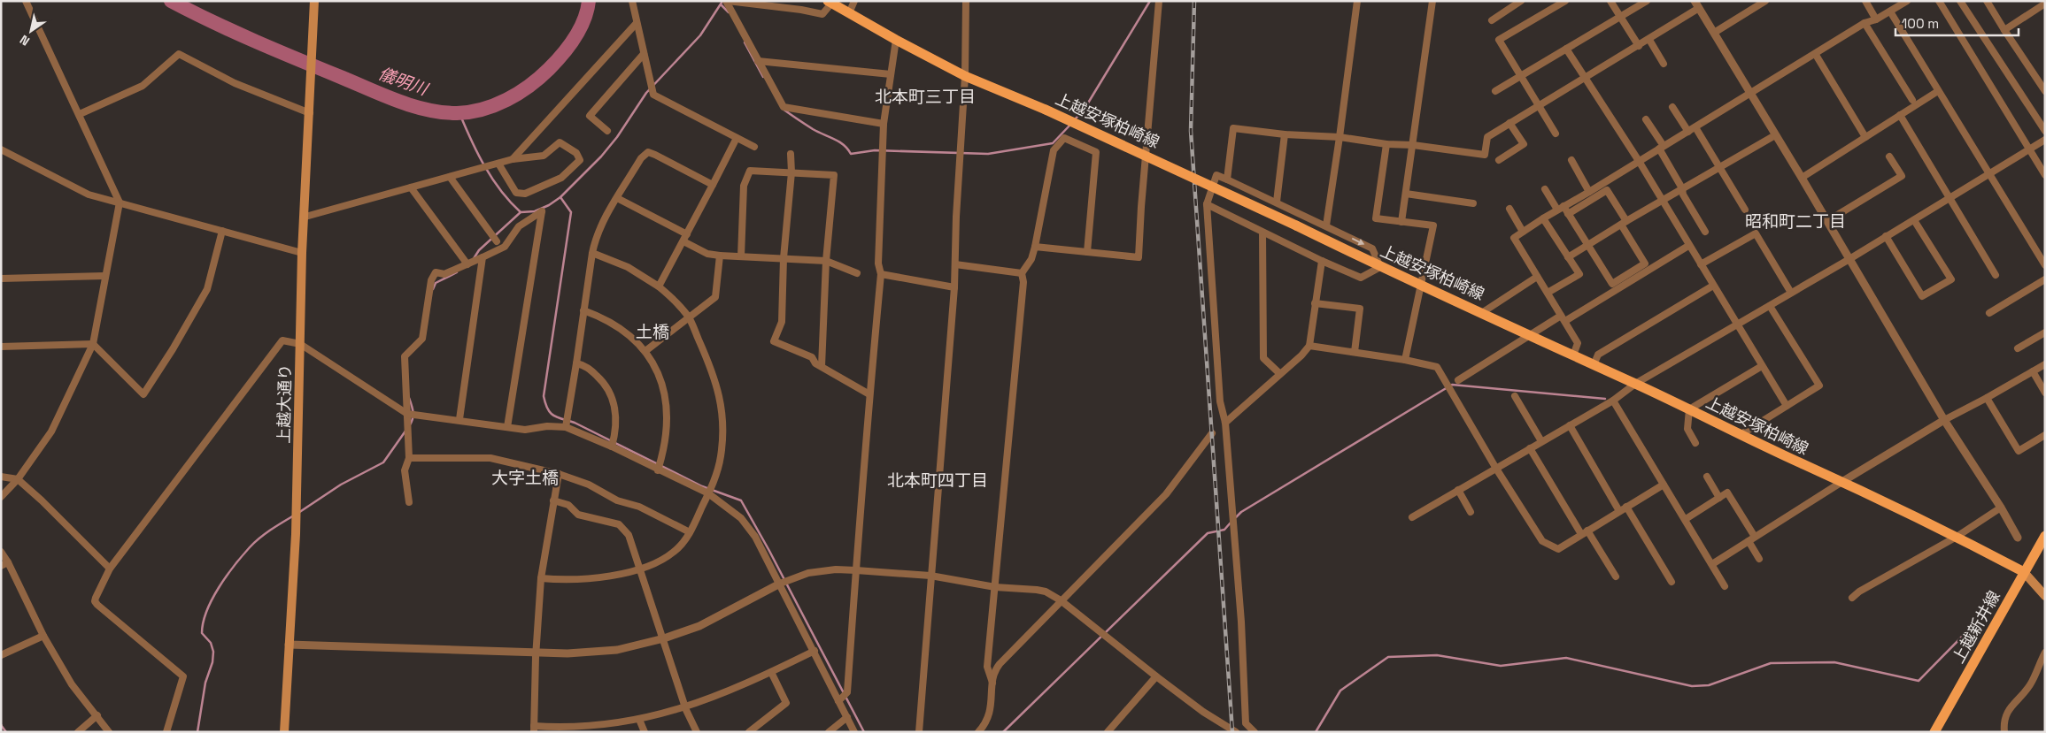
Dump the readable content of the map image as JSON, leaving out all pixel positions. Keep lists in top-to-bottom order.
{
  "streets": {
    "main road": ["上越安塚柏崎線", "上越大通り", "上越新井線"]
  },
  "crossings": [
    ["上越安塚柏崎線", "上越新井線"]
  ],
  "districts": [
    "北本町三丁目",
    "昭和町二丁目",
    "土橋",
    "大字土橋",
    "北本町四丁目"
  ],
  "water": ["儀明川"],
  "scale_bar": "100 m",
  "north": "bottom left"
}
